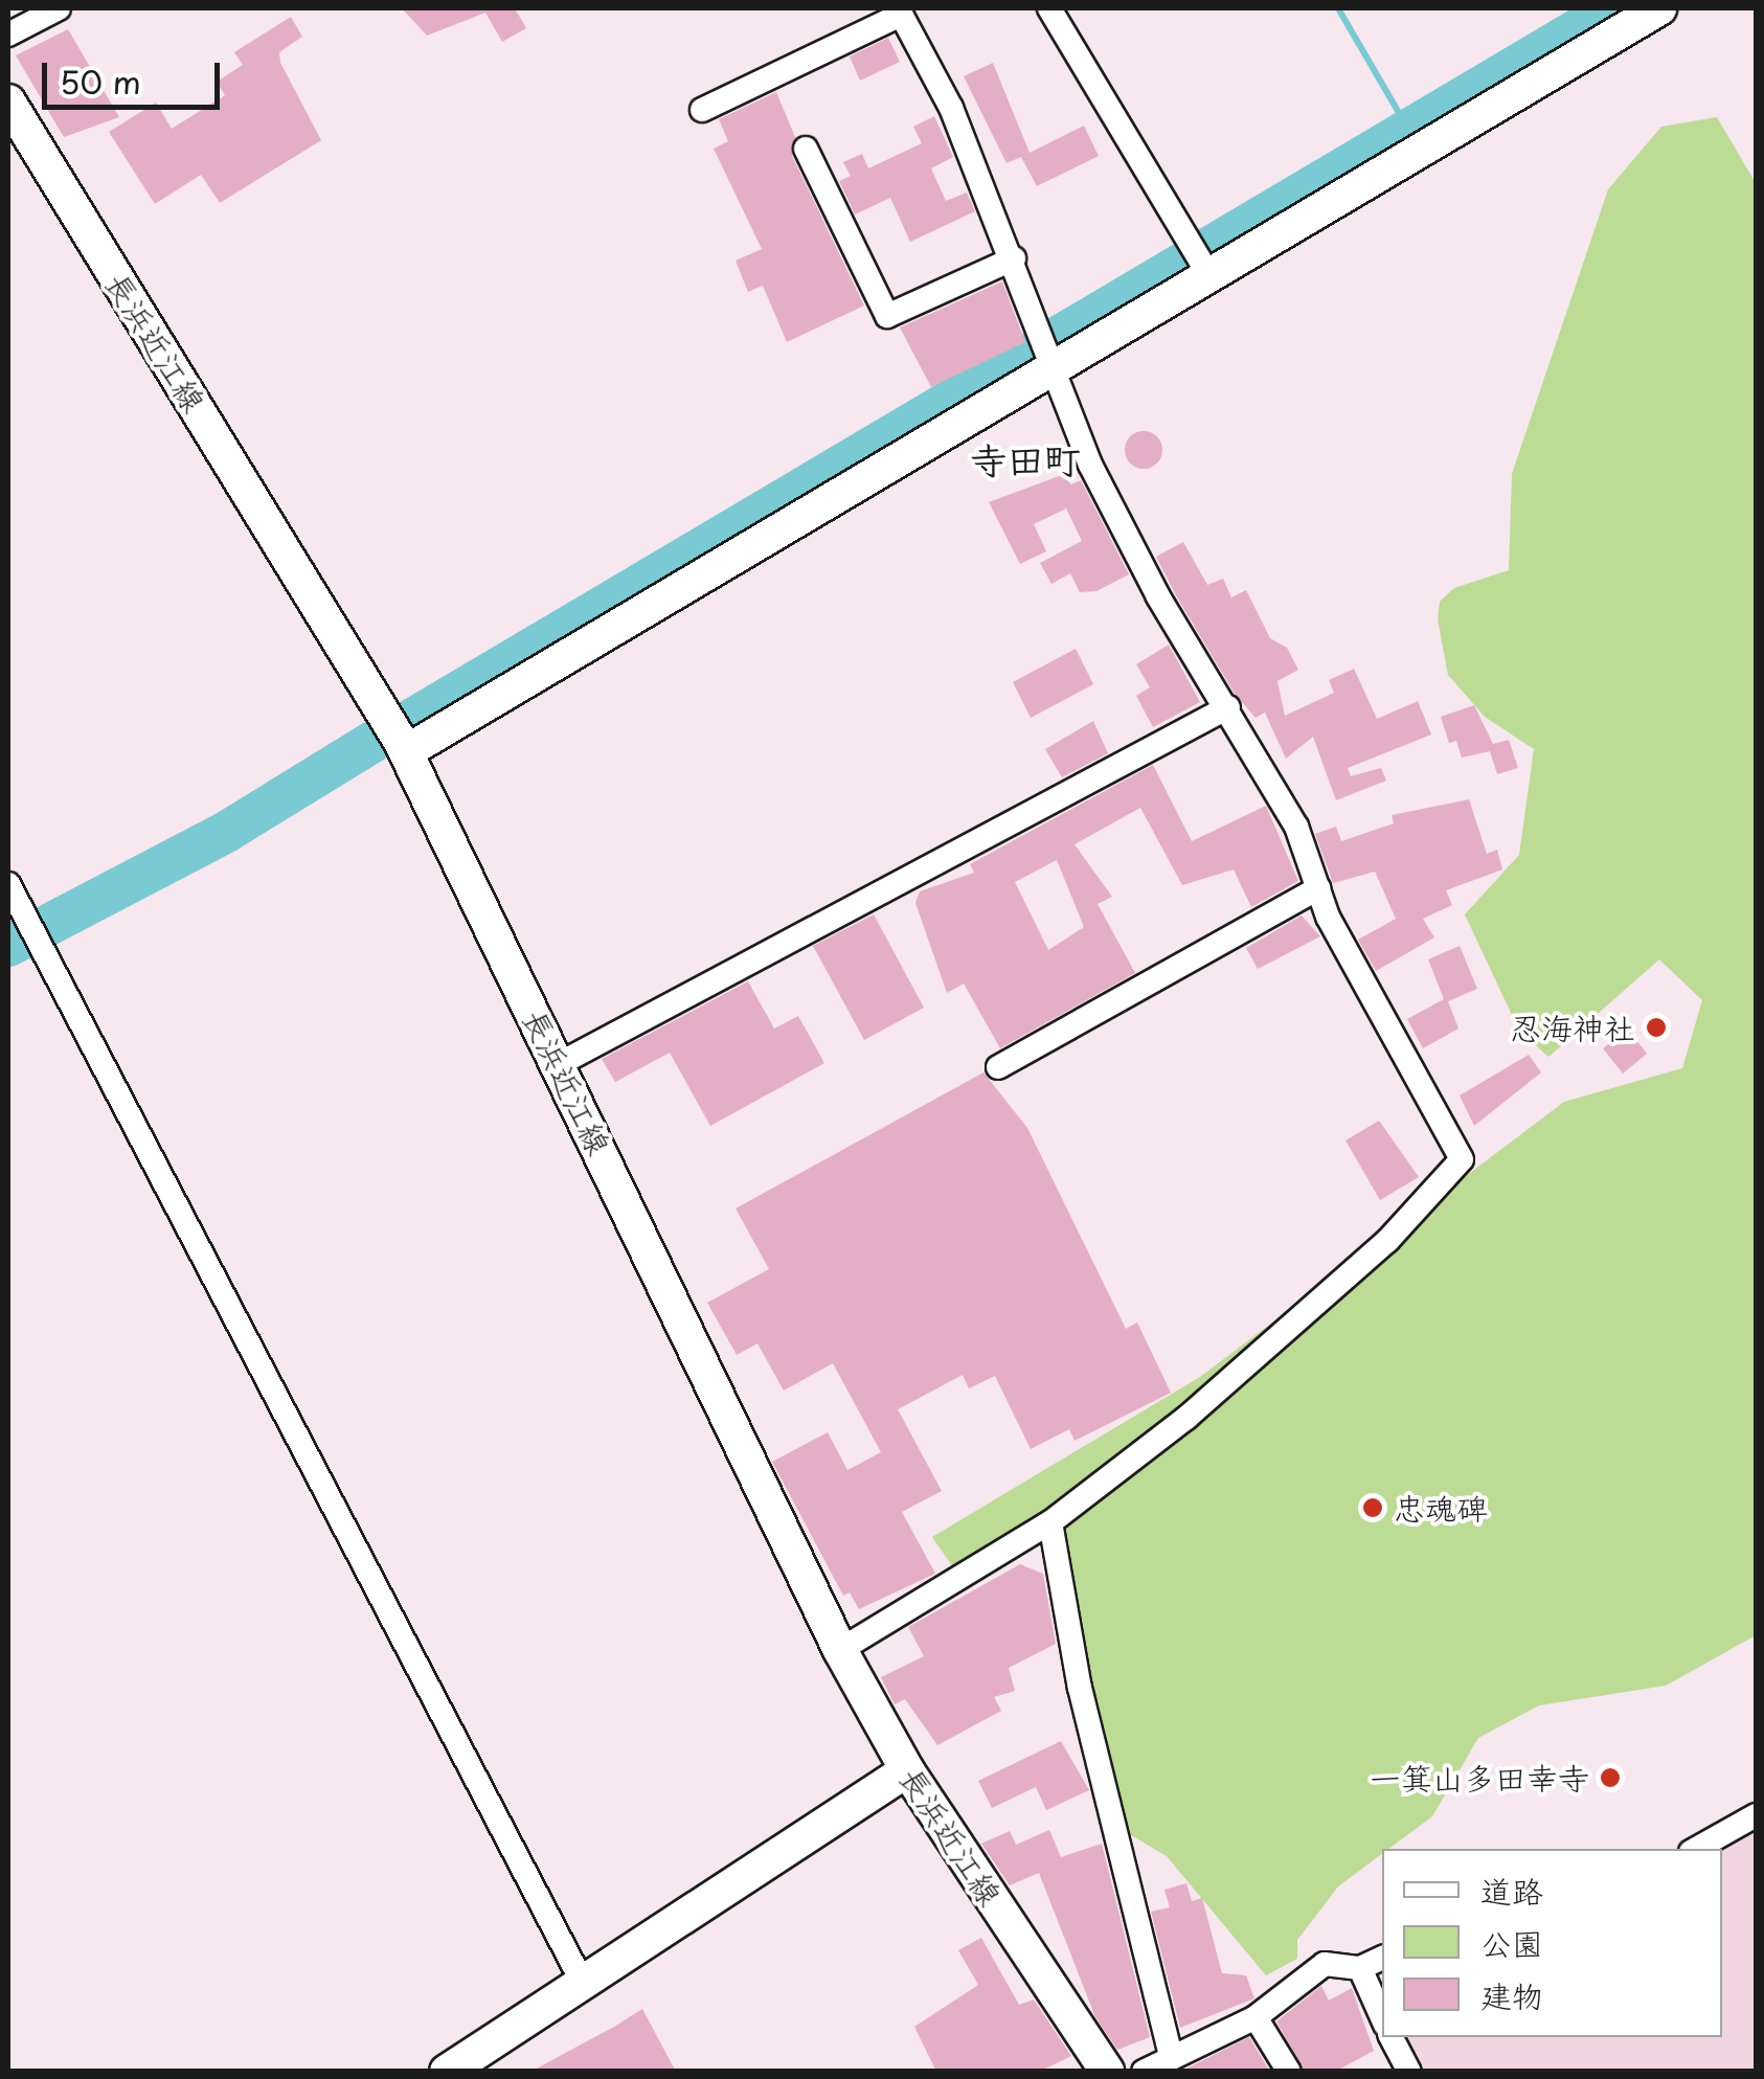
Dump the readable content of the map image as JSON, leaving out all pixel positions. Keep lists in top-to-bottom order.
{
  "streets": {
    "main road": ["長浜近江線"]
  },
  "districts": ["寺田町"],
  "places": ["忍海神社", "忠魂碑", "一箕山多田幸寺"],
  "legend": ["道路", "公園", "建物"],
  "scale_bar": "50 m"
}
